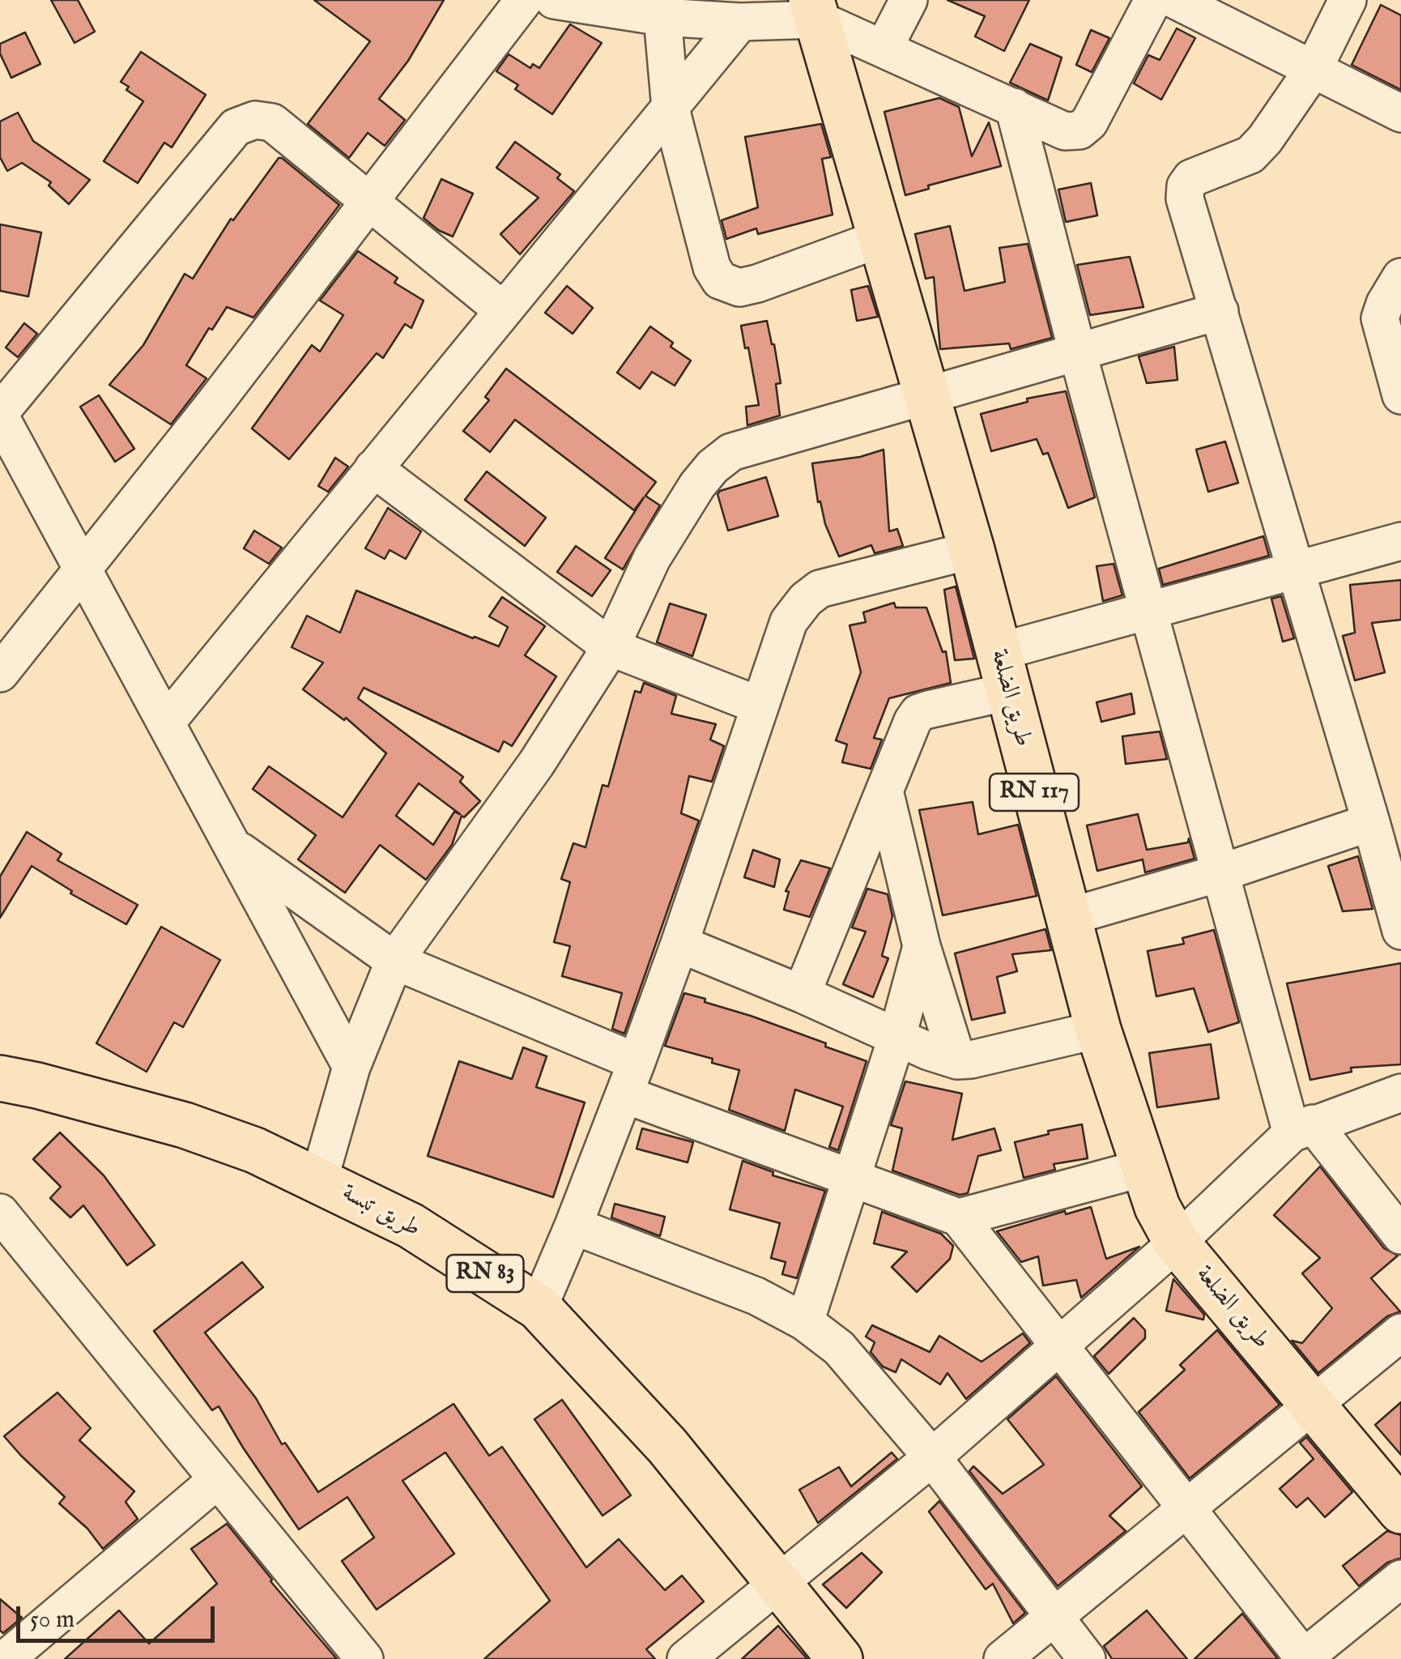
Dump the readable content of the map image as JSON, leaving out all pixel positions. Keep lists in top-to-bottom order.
{
  "streets": {
    "main road": [
      "طريق الضلعة",
      "RN 117",
      "طريق تبسة",
      "RN 83"
    ]
  },
  "scale_bar": "50 m"
}
